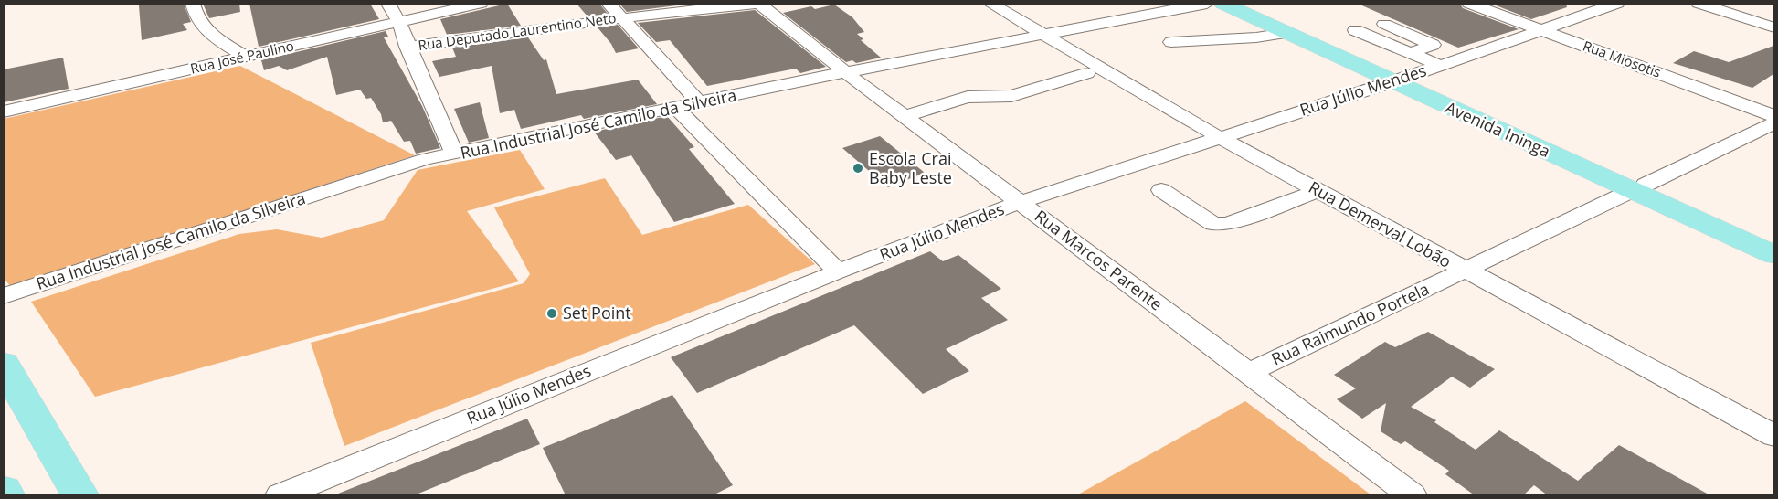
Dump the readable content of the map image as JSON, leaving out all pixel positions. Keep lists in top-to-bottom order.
{
  "streets": {
    "main road": ["Avenida Ininga"],
    "street": [
      "Rua Deputado Laurentino Neto",
      "Rua José Paulino",
      "Rua Miosotis",
      "Rua Júlio Mendes",
      "Rua Industrial José Camilo da Silveira",
      "Rua Demerval Lobão",
      "Rua Marcos Parente",
      "Rua Raimundo Portela"
    ]
  },
  "crossings": [
    ["Rua Deputado Laurentino Neto", "Rua Marcos Parente"],
    ["Rua Miosotis", "Rua Júlio Mendes"],
    ["Rua Júlio Mendes", "Avenida Ininga"],
    ["Rua Júlio Mendes", "Rua Demerval Lobão"],
    ["Rua Júlio Mendes", "Rua Marcos Parente"],
    ["Rua Industrial José Camilo da Silveira", "Rua Demerval Lobão"],
    ["Rua Industrial José Camilo da Silveira", "Rua Marcos Parente"],
    ["Avenida Ininga", "Rua Raimundo Portela"],
    ["Rua Demerval Lobão", "Rua Raimundo Portela"],
    ["Rua Marcos Parente", "Rua Raimundo Portela"]
  ],
  "places": ["Escola Crai Baby Leste", "Set Point"]
}
